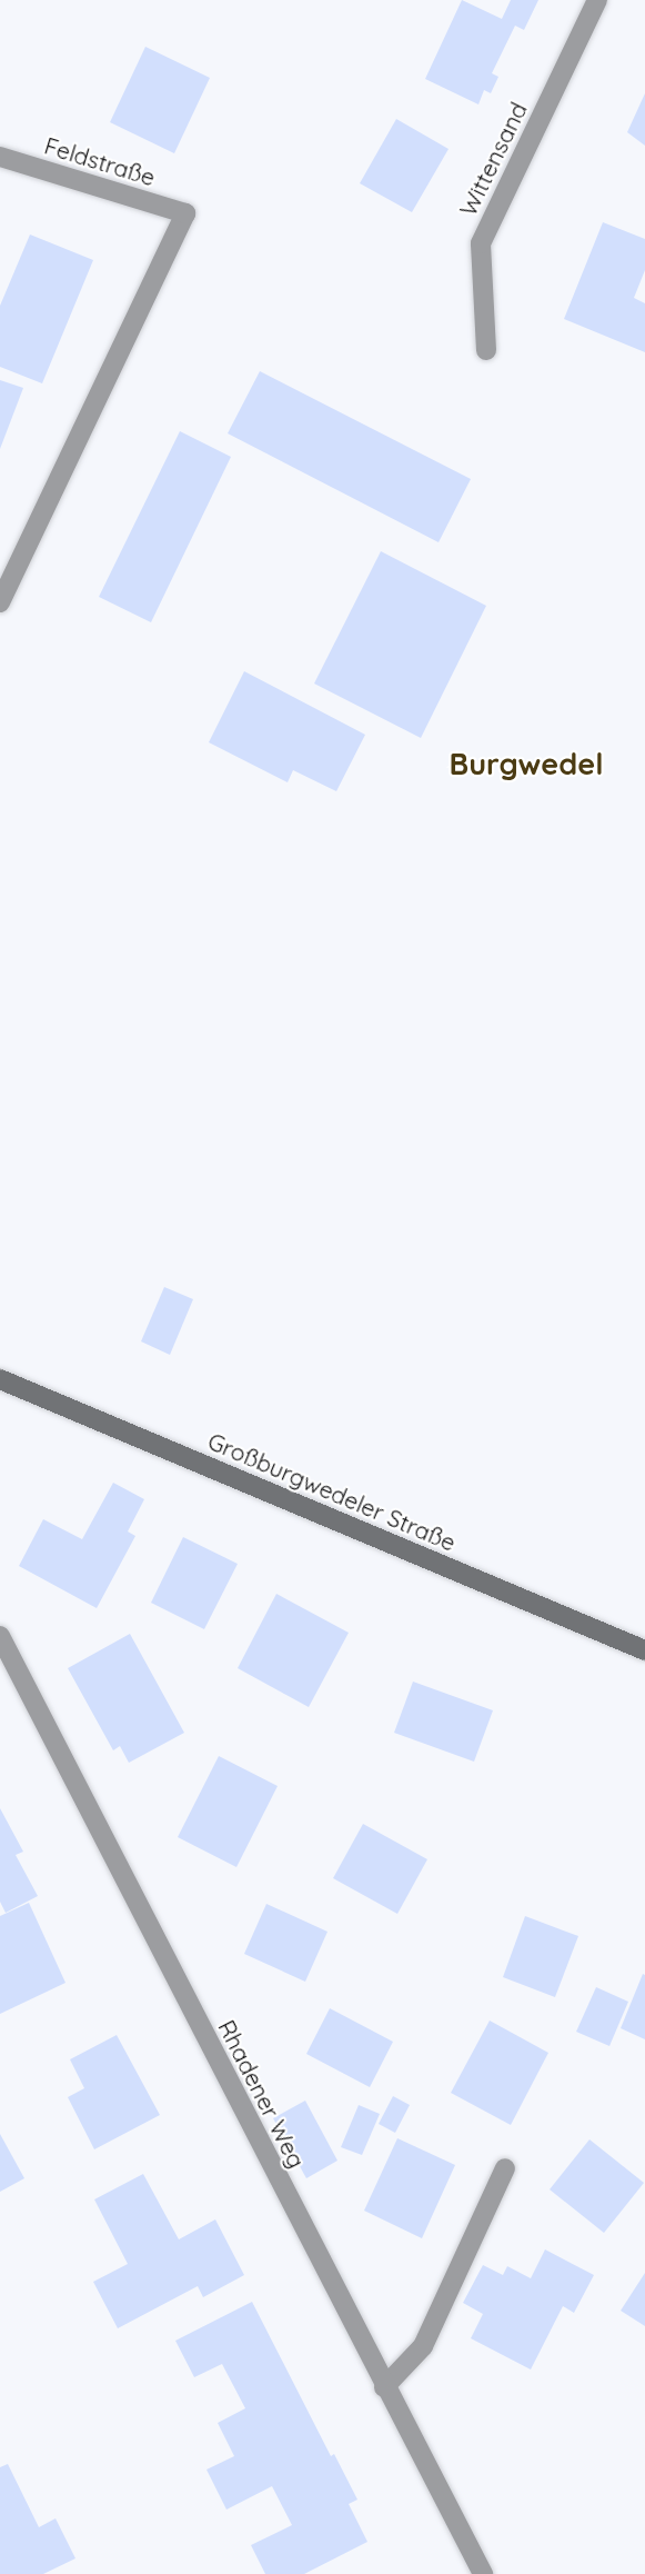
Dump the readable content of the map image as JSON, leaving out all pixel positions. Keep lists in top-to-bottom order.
{
  "streets": {
    "street": [
      "Wittensand",
      "Feldstraße",
      "Großburgwedeler Straße",
      "Rhadener Weg"
    ]
  },
  "districts": ["Burgwedel"]
}
